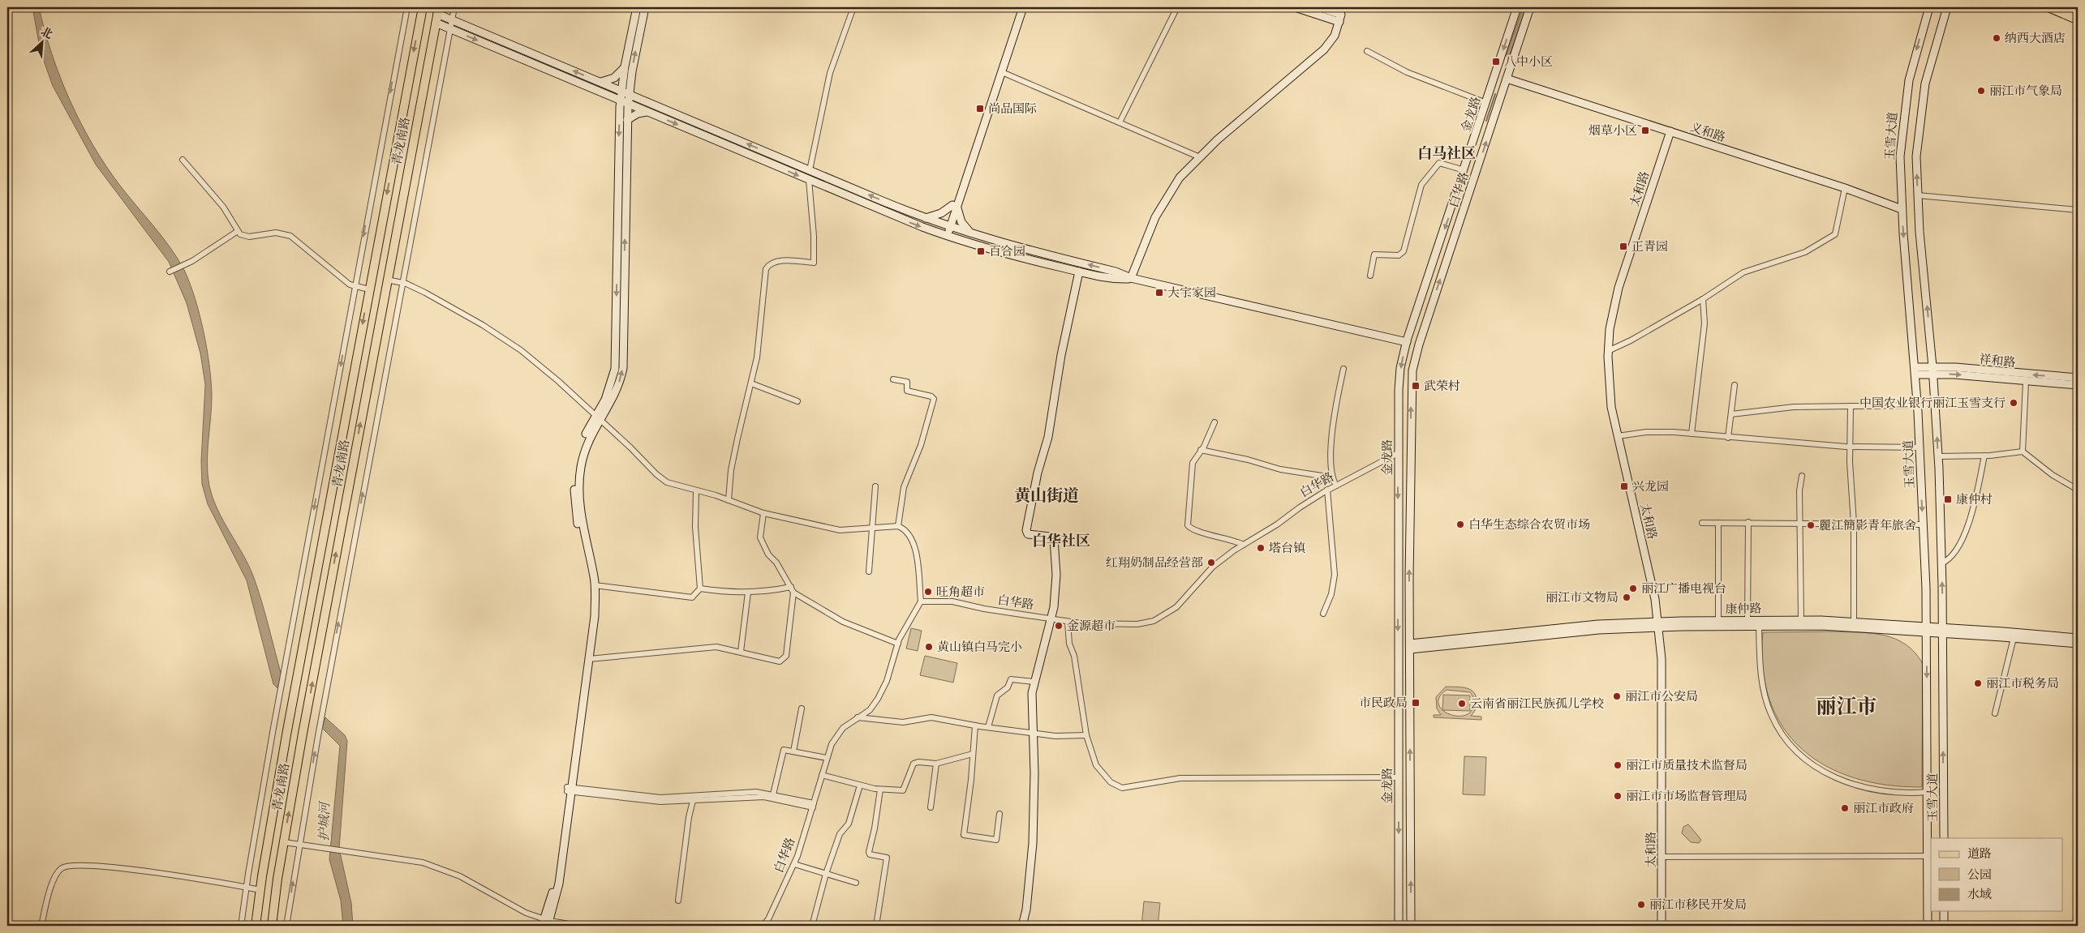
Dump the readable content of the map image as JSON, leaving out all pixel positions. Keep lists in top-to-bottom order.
{
  "streets": {
    "main road": [
      "金龙路",
      "义和路",
      "玉雪大道",
      "青龙南路",
      "太和路",
      "白华路",
      "祥和路",
      "康仲路"
    ]
  },
  "crossings": [
    ["金龙路", "白华路"],
    ["金龙路", "康仲路"],
    ["义和路", "玉雪大道"],
    ["义和路", "太和路"],
    ["义和路", "白华路"],
    ["玉雪大道", "祥和路"],
    ["玉雪大道", "康仲路"],
    ["太和路", "康仲路"]
  ],
  "districts": [
    "白马社区",
    "黄山街道",
    "白华社区",
    "丽江市"
  ],
  "water": ["护城河"],
  "places": {
    "other": [
      "纳西大酒店",
      "丽江市气象局",
      "中国农业银行丽江玉雪支行",
      "白华生态综合农贸市场",
      "麗江簡影青年旅舍",
      "塔台镇",
      "红翔奶制品经营部",
      "丽江广播电视台",
      "旺角超市",
      "丽江市文物局",
      "金源超市",
      "黄山镇白马完小",
      "丽江市税务局",
      "丽江市公安局",
      "云南省丽江民族孤儿学校",
      "丽江市质量技术监督局",
      "丽江市市场监督管理局",
      "丽江市政府",
      "丽江市移民开发局"
    ],
    "transit": [
      "八中小区",
      "尚品国际",
      "烟草小区",
      "正青园",
      "百合园",
      "大宇家园",
      "武荣村",
      "兴龙园",
      "康仲村",
      "市民政局"
    ]
  },
  "legend": ["道路", "公园", "水域"],
  "north": "top right"
}
